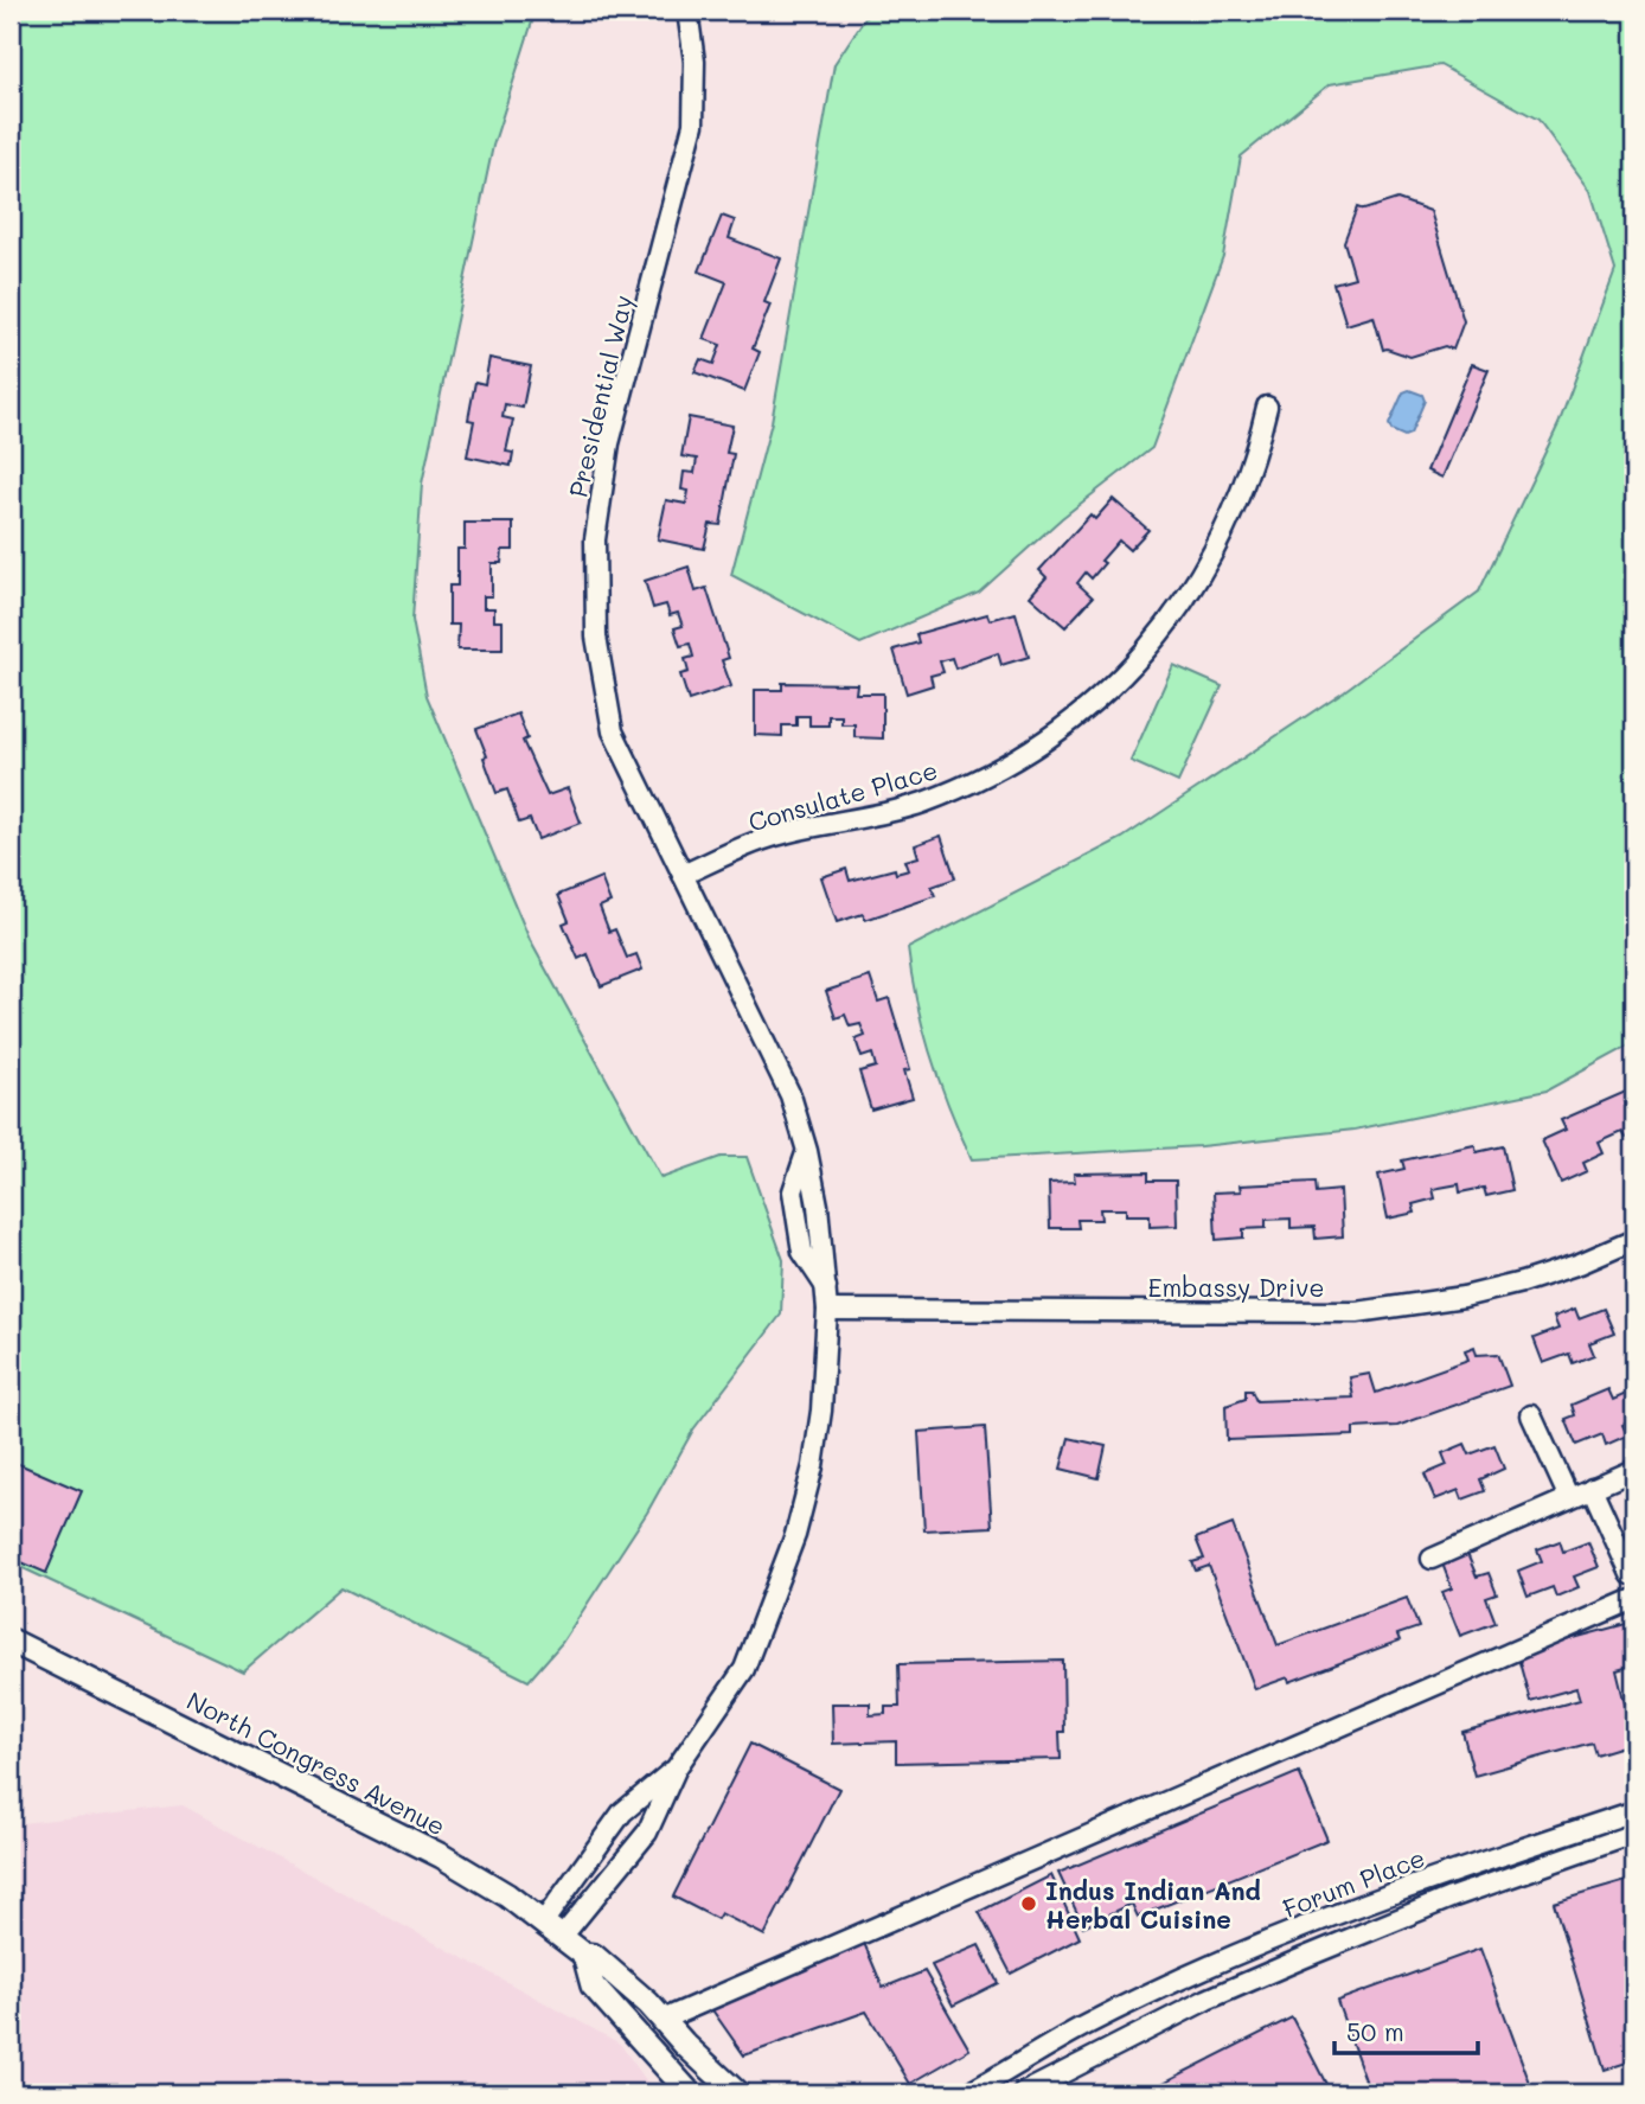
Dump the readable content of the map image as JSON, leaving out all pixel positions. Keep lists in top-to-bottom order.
{
  "streets": {
    "street": [
      "Presidential Way",
      "Consulate Place",
      "Embassy Drive",
      "North Congress Avenue",
      "Forum Place"
    ]
  },
  "crossings": [
    ["Presidential Way", "Consulate Place"],
    ["Presidential Way", "Embassy Drive"],
    ["Presidential Way", "North Congress Avenue"]
  ],
  "places": ["Indus Indian And Herbal Cuisine"],
  "scale_bar": "50 m"
}
